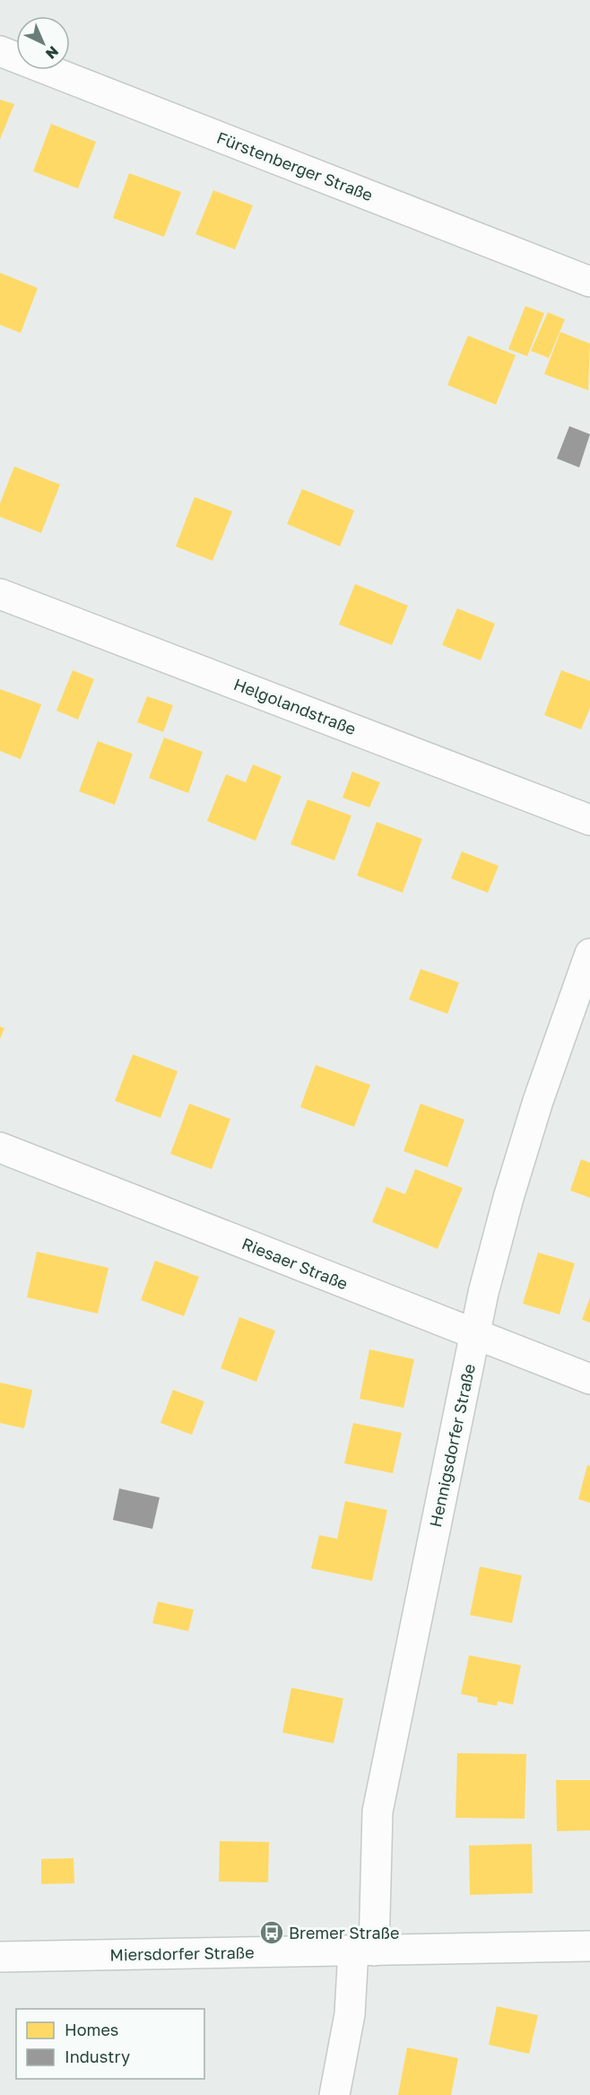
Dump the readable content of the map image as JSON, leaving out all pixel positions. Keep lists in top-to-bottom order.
{
  "streets": {
    "street": [
      "Fürstenberger Straße",
      "Helgolandstraße",
      "Riesaer Straße",
      "Hennigsdorfer Straße",
      "Miersdorfer Straße"
    ]
  },
  "crossings": [
    ["Riesaer Straße", "Hennigsdorfer Straße"],
    ["Hennigsdorfer Straße", "Miersdorfer Straße"]
  ],
  "places": {
    "bus stop": ["Bremer Straße"]
  },
  "legend": ["Homes", "Industry"],
  "north": "bottom right"
}
